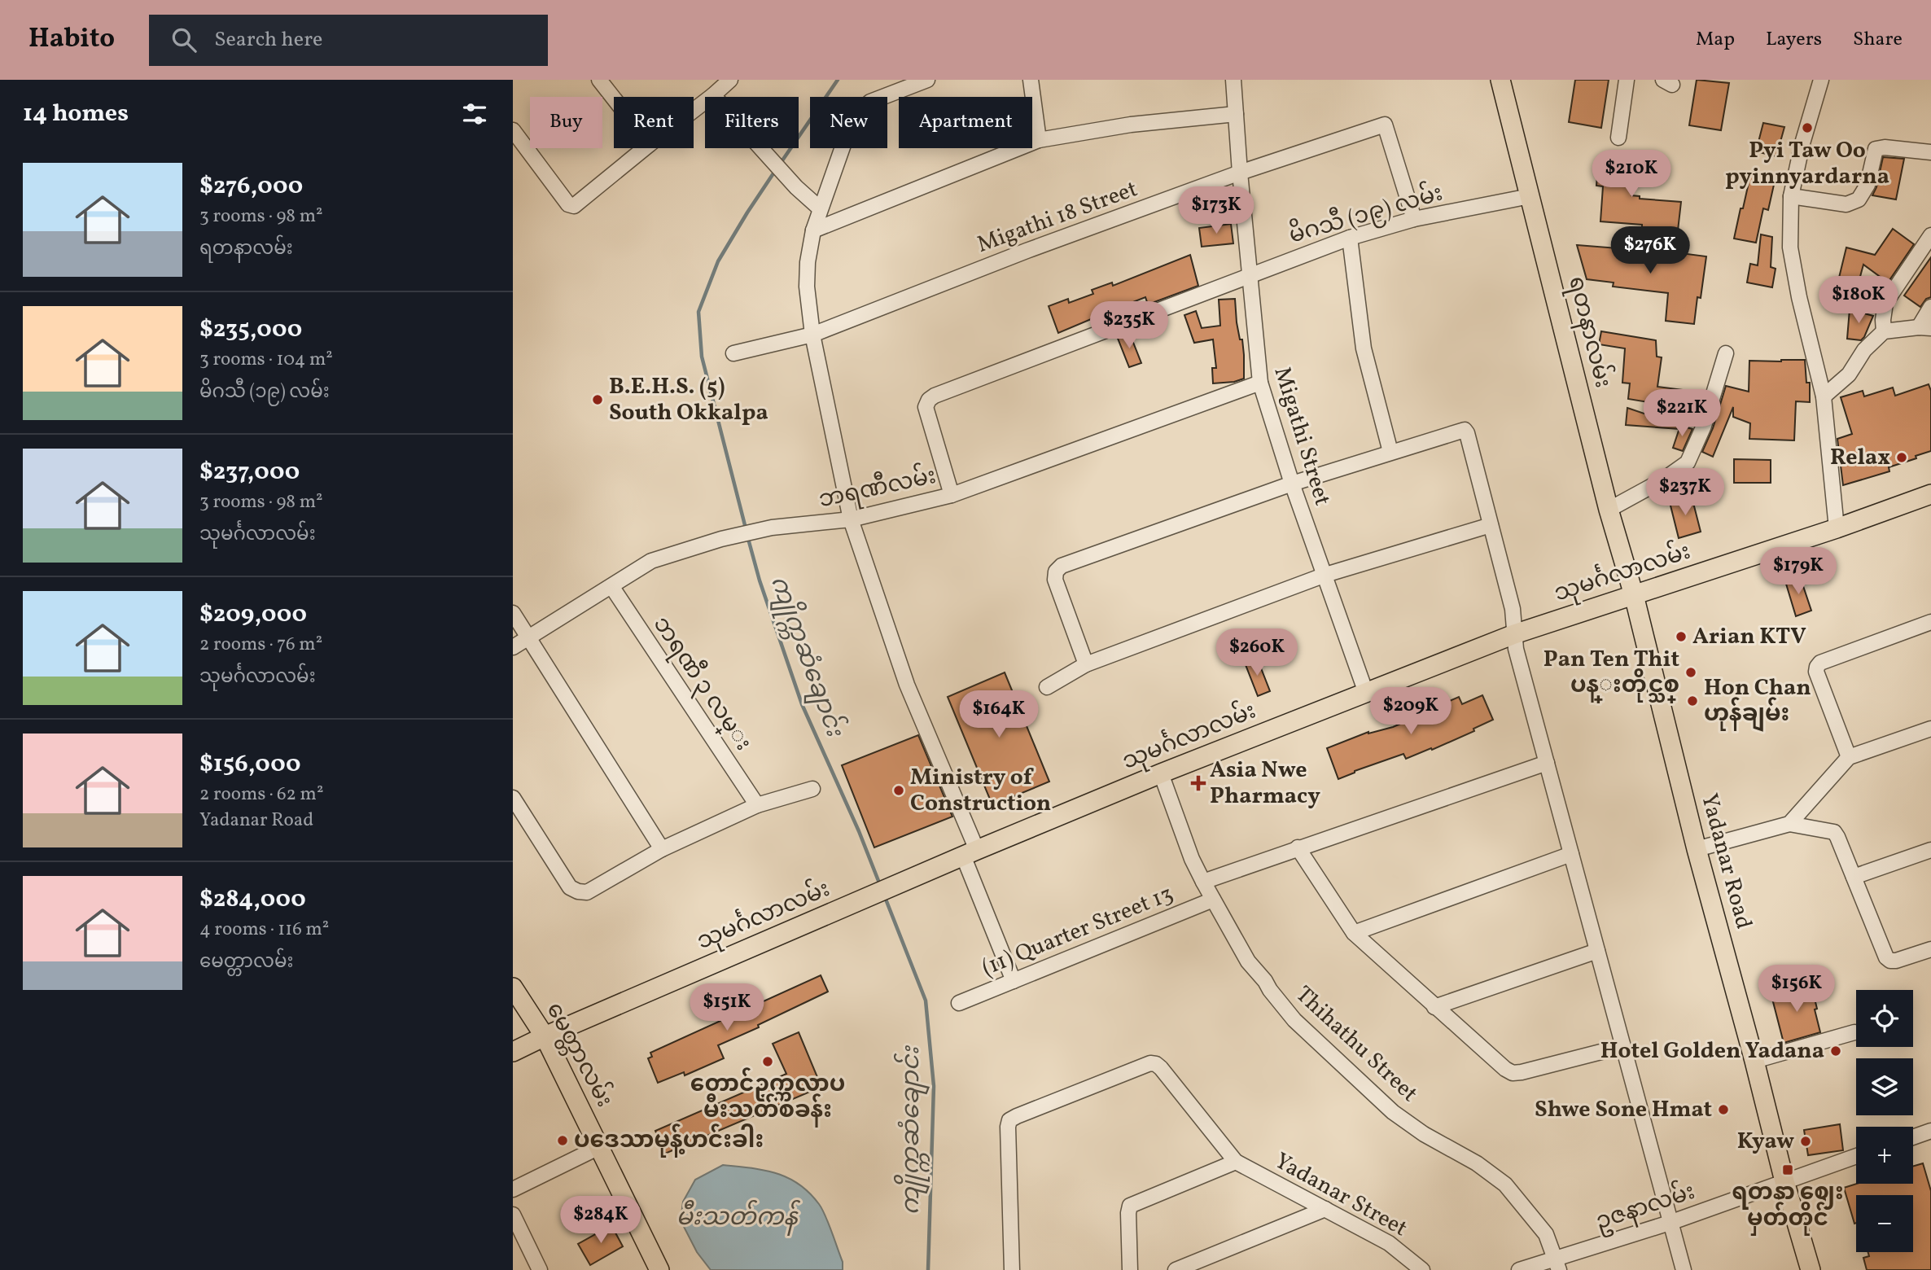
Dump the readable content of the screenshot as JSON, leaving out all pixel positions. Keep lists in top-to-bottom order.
{
  "streets": {
    "main road": [
      "ရတနာလမ်း",
      "သုမင်္ဂလာလမ်း",
      "Yadanar Road",
      "မေတ္တာလမ်း"
    ],
    "street": [
      "မိဂသီ (၁၉) လမ်း",
      "Migathi 18 Street",
      "Migathi Street",
      "ဘရဏီလမ်း",
      "ဘရဏီ ၃ လမ္း",
      "(11) Quarter Street 13",
      "Thihathu Street",
      "Yadanar Street",
      "ဥဇနာလမ်း"
    ]
  },
  "crossings": [
    ["မိဂသီ (၁၉) လမ်း", "Migathi 18 Street"],
    ["မိဂသီ (၁၉) လမ်း", "ရတနာလမ်း"],
    ["မိဂသီ (၁၉) လမ်း", "Migathi Street"],
    ["မိဂသီ (၁၉) လမ်း", "ဘရဏီလမ်း"],
    ["Migathi 18 Street", "Migathi Street"],
    ["ရတနာလမ်း", "သုမင်္ဂလာလမ်း"],
    ["ရတနာလမ်း", "Yadanar Road"],
    ["Migathi Street", "ဘရဏီလမ်း"],
    ["Migathi Street", "သုမင်္ဂလာလမ်း"],
    ["ဘရဏီလမ်း", "ဘရဏီ ၃ လမ္း"],
    ["သုမင်္ဂလာလမ်း", "Yadanar Road"],
    ["သုမင်္ဂလာလမ်း", "Thihathu Street"],
    ["သုမင်္ဂလာလမ်း", "မေတ္တာလမ်း"],
    ["Yadanar Road", "ဥဇနာလမ်း"],
    ["(11) Quarter Street 13", "Thihathu Street"],
    ["Thihathu Street", "ဥဇနာလမ်း"]
  ],
  "water": ["ကျိုက္ကဆံချောင်း", "မီးသတ်ကန်"],
  "places": {
    "other": [
      "Pyi Taw Oo pyinnyardarna",
      "B.E.H.S. (5) South Okkalpa",
      "Relax",
      "Arian KTV",
      "Pan Ten Thit ပန္းတိုင္သစ္",
      "Hon Chan ဟုန်ချမ်း",
      "Ministry of Construction",
      "Hotel Golden Yadana",
      "တောင်ဥက္ကလာပ မီးသတ်စခန်း",
      "Shwe Sone Hmat",
      "ပဒေသာမုန့်ဟင်းခါး",
      "Kyaw"
    ],
    "health": ["Asia Nwe Pharmacy"],
    "transit": ["ရတနာ ဈေး မှတ်တိုင်"]
  },
  "page": {
    "header": "Habito",
    "search": "Search here",
    "nav": ["Map", "Layers", "Share"],
    "heading": "14 homes",
    "chip": [
      "Buy",
      "Rent",
      "Filters",
      "New",
      "Apartment"
    ],
    "list": [
      {
        "name": "$276,000",
        "note": "3 rooms · 98 m² · ရတနာလမ်း"
      },
      {
        "name": "$235,000",
        "note": "3 rooms · 104 m² · မိဂသီ (၁၉) လမ်း"
      },
      {
        "name": "$237,000",
        "note": "3 rooms · 98 m² · သုမင်္ဂလာလမ်း"
      },
      {
        "name": "$209,000",
        "note": "2 rooms · 76 m² · သုမင်္ဂလာလမ်း"
      },
      {
        "name": "$156,000",
        "note": "2 rooms · 62 m² · Yadanar Road"
      },
      {
        "name": "$284,000",
        "note": "4 rooms · 116 m² · မေတ္တာလမ်း"
      }
    ],
    "price": [
      "$210K",
      "$173K",
      "$276K",
      "$180K",
      "$235K",
      "$221K",
      "$237K",
      "$179K",
      "$260K",
      "$209K",
      "$164K",
      "$156K",
      "$151K",
      "$284K"
    ],
    "map_buttons": ["+", "−"]
  }
}
